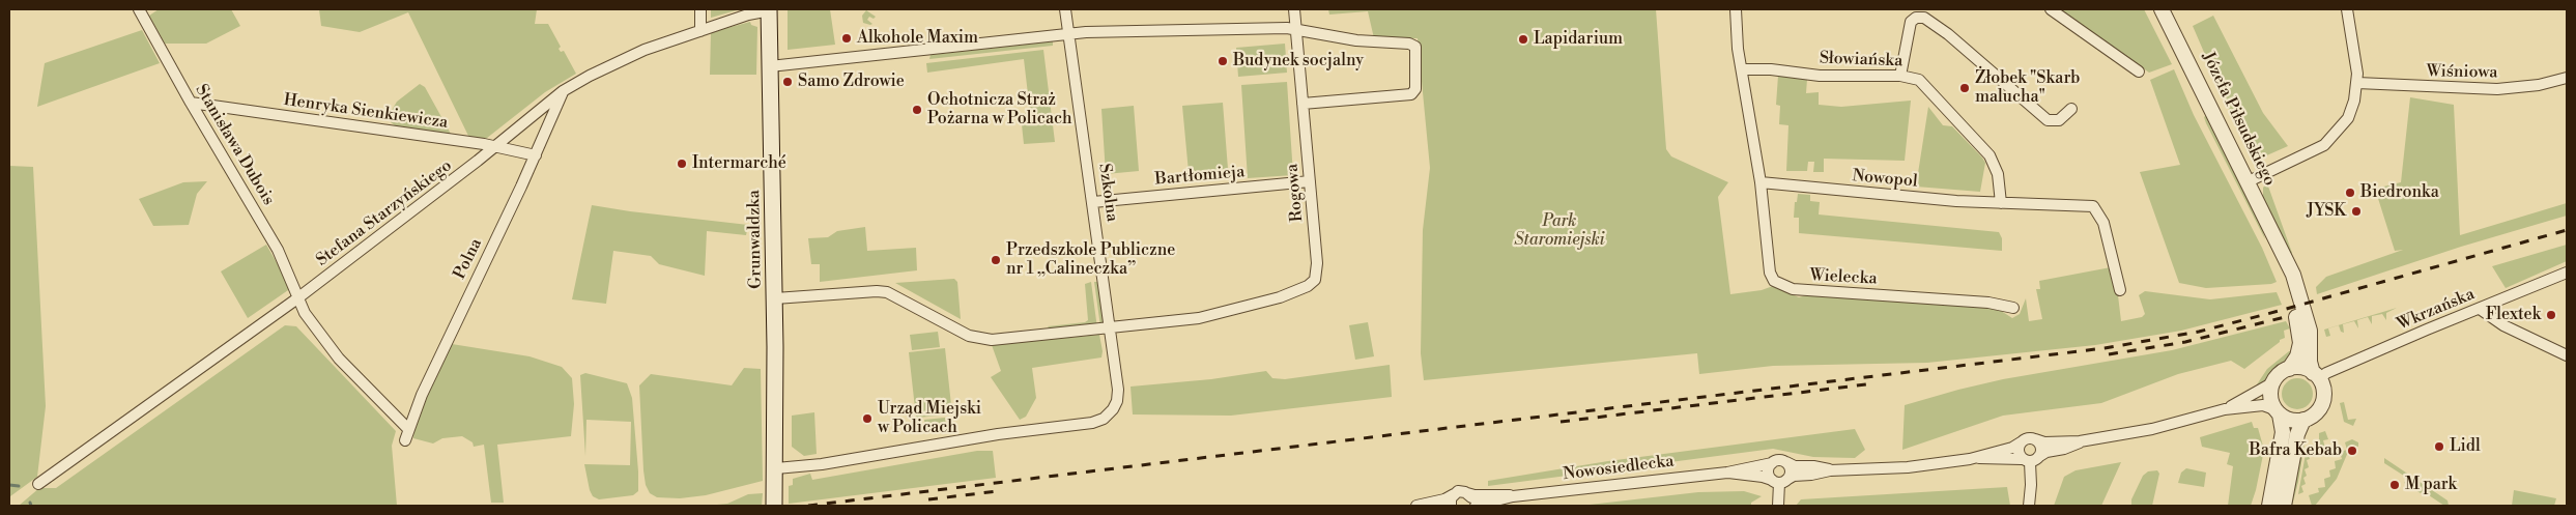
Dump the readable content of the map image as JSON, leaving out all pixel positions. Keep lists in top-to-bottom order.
{
  "streets": {
    "main road": ["Grunwaldzka"],
    "street": [
      "Słowiańska",
      "Wiśniowa",
      "Henryka Sienkiewicza",
      "Józefa Piłsudskiego",
      "Stanisława Dubois",
      "Bartłomieja",
      "Nowopol",
      "Szkolna",
      "Rogowa",
      "Stefana Starzyńskiego",
      "Polna",
      "Wielecka",
      "Wkrzańska",
      "Nowosiedlecka"
    ]
  },
  "crossings": [
    ["Słowiańska", "Nowopol"],
    ["Henryka Sienkiewicza", "Stanisława Dubois"],
    ["Henryka Sienkiewicza", "Stefana Starzyńskiego"],
    ["Henryka Sienkiewicza", "Polna"],
    ["Józefa Piłsudskiego", "Wkrzańska"],
    ["Józefa Piłsudskiego", "Nowosiedlecka"],
    ["Stanisława Dubois", "Stefana Starzyńskiego"],
    ["Stanisława Dubois", "Polna"],
    ["Bartłomieja", "Szkolna"],
    ["Bartłomieja", "Rogowa"],
    ["Nowopol", "Wielecka"],
    ["Szkolna", "Rogowa"],
    ["Szkolna", "Grunwaldzka"],
    ["Stefana Starzyńskiego", "Grunwaldzka"],
    ["Stefana Starzyńskiego", "Polna"],
    ["Wkrzańska", "Nowosiedlecka"]
  ],
  "parks": ["Park Staromiejski"],
  "places": [
    "Alkohole Maxim",
    "Lapidarium",
    "Budynek socjalny",
    "Samo Zdrowie",
    "Żłobek \"Skarb malucha\"",
    "Ochotnicza Straż Pożarna w Policach",
    "Intermarché",
    "Biedronka",
    "JYSK",
    "Przedszkole Publiczne nr 1 „Calineczka”",
    "Flextek",
    "Urząd Miejski w Policach",
    "Lidl",
    "Bafra Kebab",
    "M park"
  ]
}
